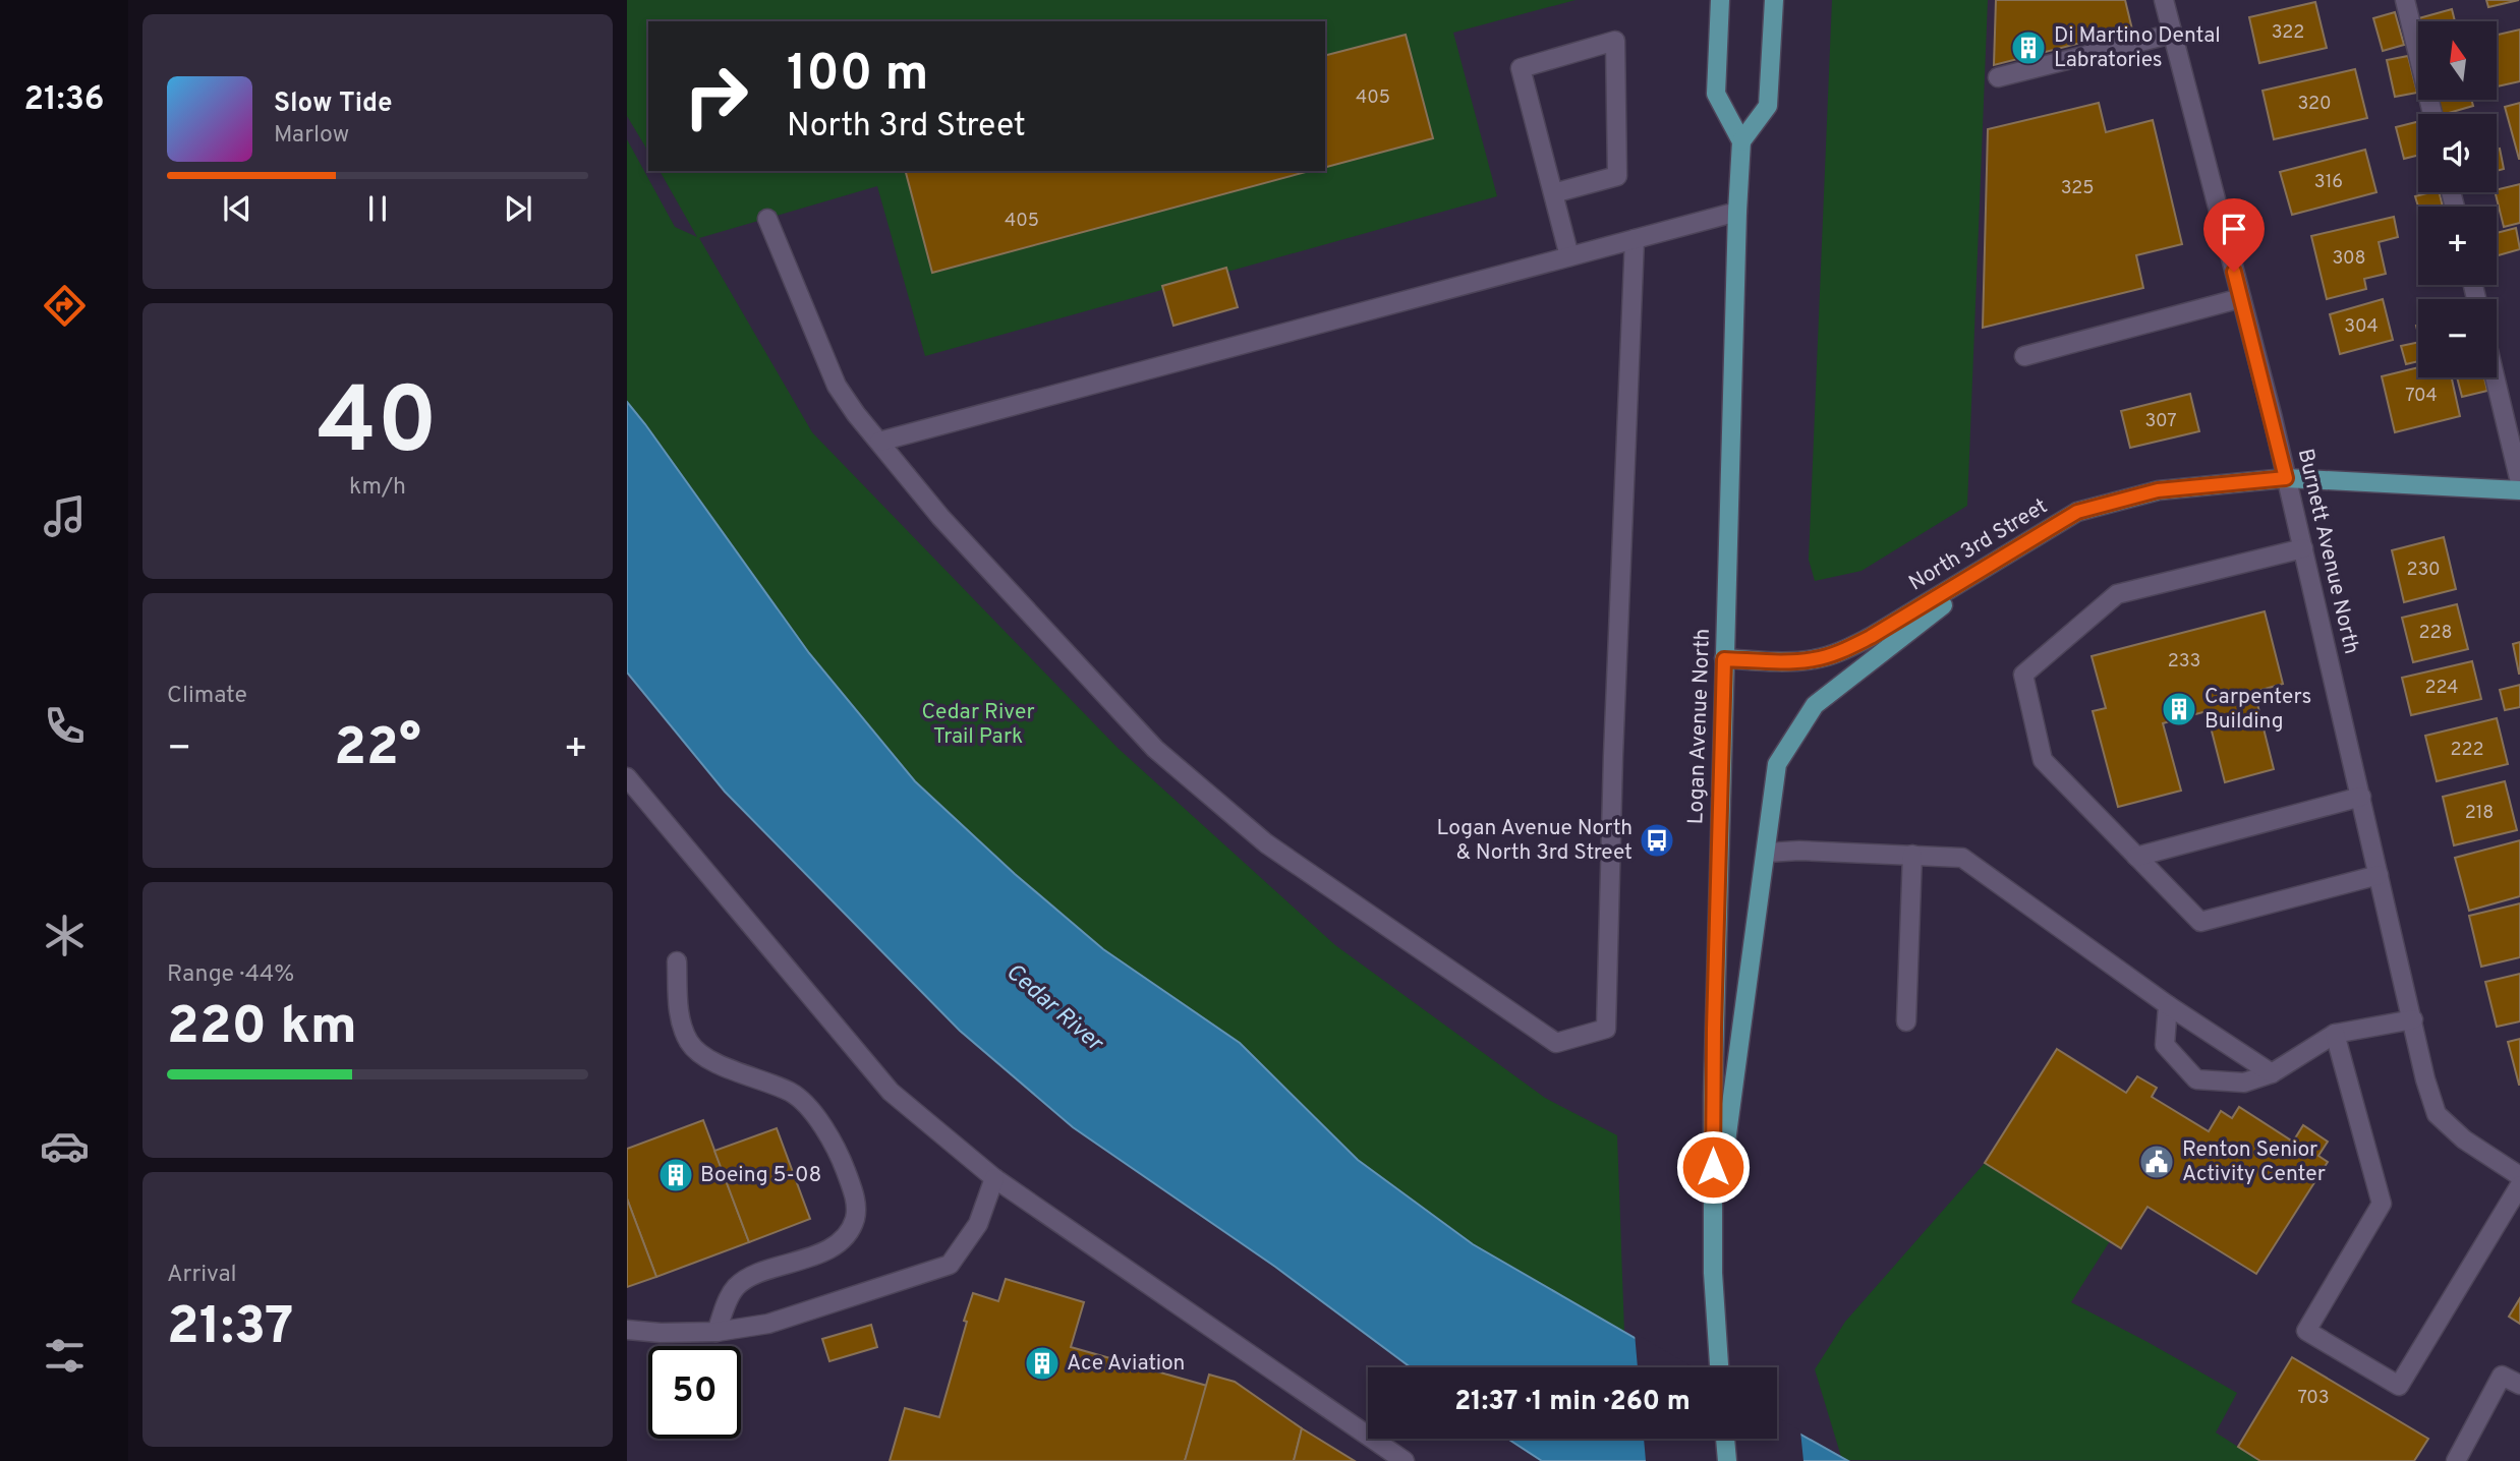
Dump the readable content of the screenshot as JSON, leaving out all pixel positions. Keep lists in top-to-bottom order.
{
  "streets": {
    "main road": ["North 3rd Street", "Logan Avenue North"],
    "street": ["Burnett Avenue North"]
  },
  "crossings": [
    ["North 3rd Street", "Burnett Avenue North"],
    ["North 3rd Street", "Logan Avenue North"]
  ],
  "water": ["Cedar River"],
  "parks": ["Cedar River Trail Park"],
  "places": {
    "building": [
      "Di Martino Dental Labratories",
      "Carpenters Building",
      "Boeing 5-08",
      "Ace Aviation"
    ],
    "bus stop": ["Logan Avenue North & North 3rd Street"],
    "public building": ["Renton Senior Activity Center"]
  },
  "house_numbers": [
    "322",
    "405",
    "320",
    "316",
    "325",
    "405",
    "308",
    "304",
    "704",
    "307",
    "230",
    "228",
    "233",
    "224",
    "222",
    "218",
    "703"
  ],
  "north": "top",
  "page": {
    "tabs": "21:36",
    "map_buttons": ["+", "−"],
    "turn": ["100 m", "North 3rd Street"],
    "song": ["Slow Tide", "Marlow"],
    "tile": [
      ["40", "km/h"],
      "Climate",
      ["Range · 44%", "220 km"],
      ["Arrival", "21:37"]
    ],
    "heat": ["−", "22°", "+"],
    "limit": "50",
    "trip": "21:37 · 1 min · 260 m"
  }
}
